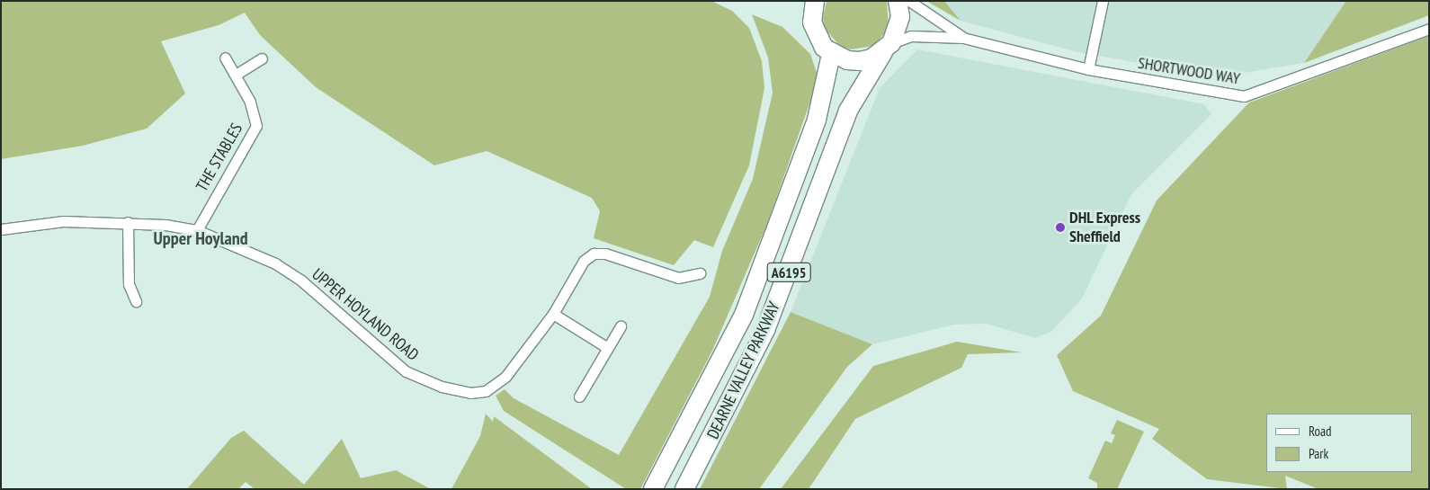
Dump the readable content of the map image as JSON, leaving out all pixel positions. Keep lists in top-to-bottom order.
{
  "streets": {
    "highway": ["A6195", "DEARNE VALLEY PARKWAY"],
    "street": ["SHORTWOOD WAY", "THE STABLES", "UPPER HOYLAND ROAD"]
  },
  "crossings": [
    ["SHORTWOOD WAY", "A6195"],
    ["SHORTWOOD WAY", "DEARNE VALLEY PARKWAY"],
    ["THE STABLES", "UPPER HOYLAND ROAD"],
    ["A6195", "DEARNE VALLEY PARKWAY"]
  ],
  "districts": ["Upper Hoyland"],
  "places": ["DHL Express Sheffield"],
  "legend": ["Road", "Park"]
}
